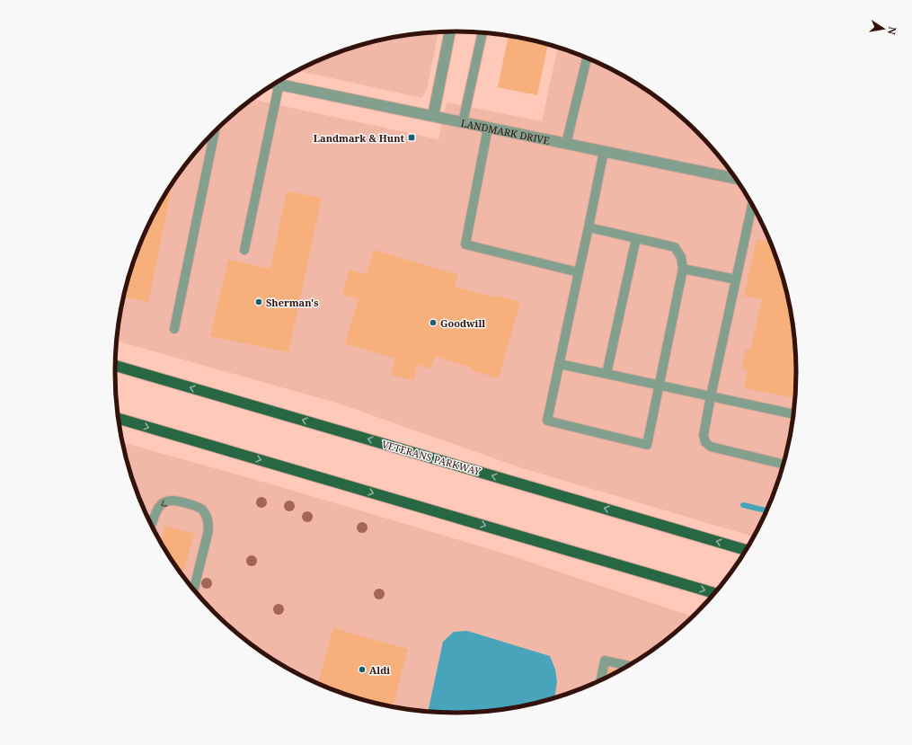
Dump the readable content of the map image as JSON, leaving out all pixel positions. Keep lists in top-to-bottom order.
{
  "streets": {
    "highway": ["VETERANS PARKWAY"],
    "street": ["LANDMARK DRIVE"]
  },
  "places": {
    "transit": ["Landmark & Hunt"],
    "other": ["Sherman's", "Goodwill", "Aldi"]
  },
  "north": "right"
}
